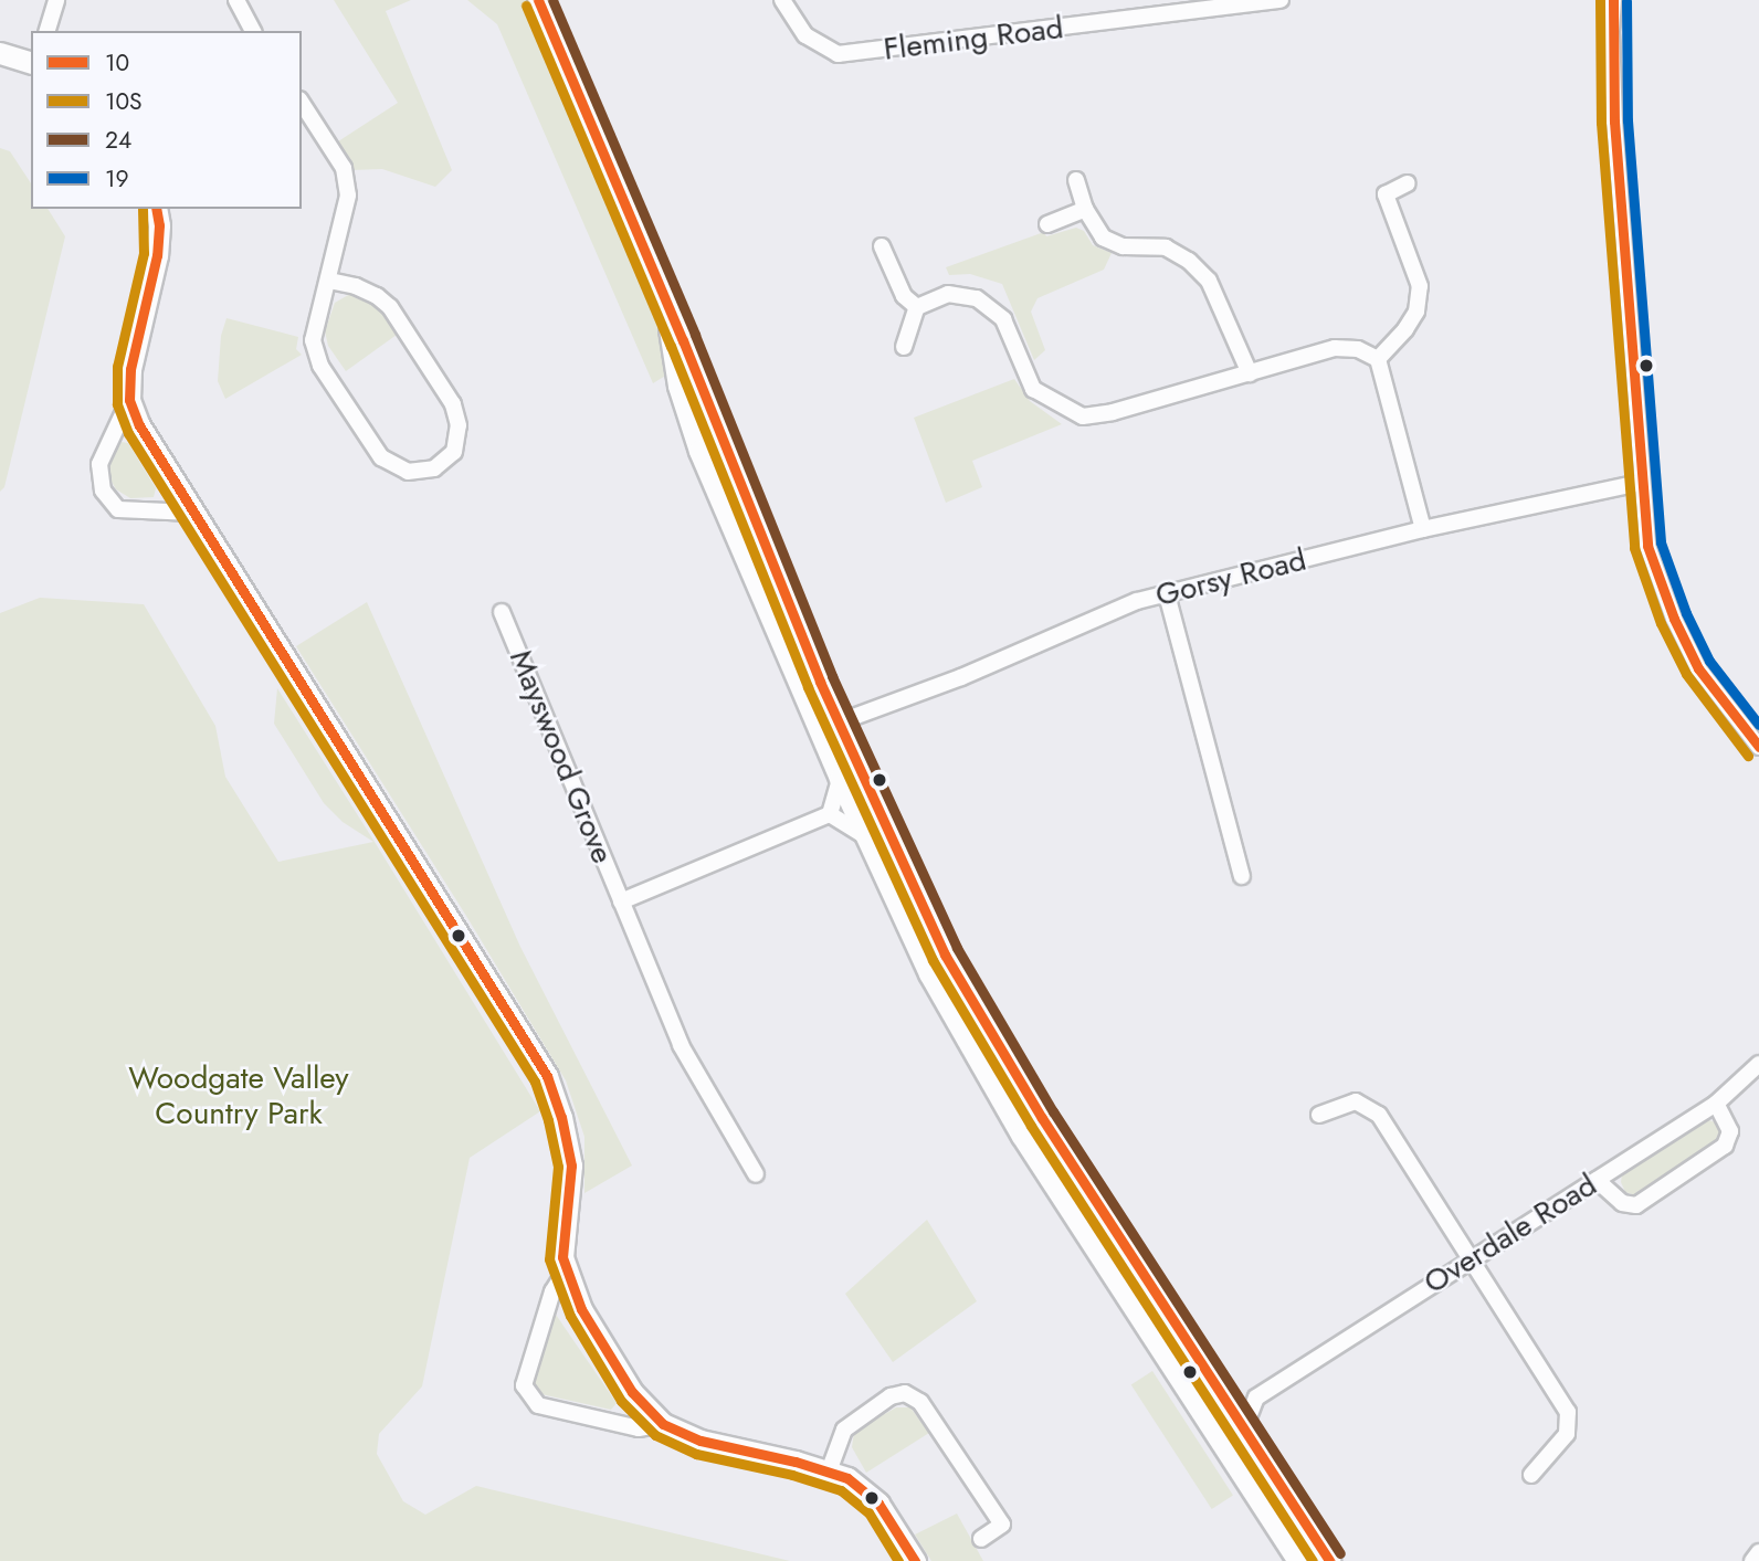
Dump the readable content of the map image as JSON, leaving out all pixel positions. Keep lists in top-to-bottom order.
{
  "streets": {
    "street": [
      "Fleming Road",
      "Gorsy Road",
      "Mayswood Grove",
      "Overdale Road"
    ]
  },
  "parks": ["Woodgate Valley Country Park"],
  "lines": [
    "transit line 10",
    "transit line 10S",
    "transit line 24",
    "transit line 19"
  ],
  "legend": [
    "10",
    "10S",
    "24",
    "19"
  ]
}
